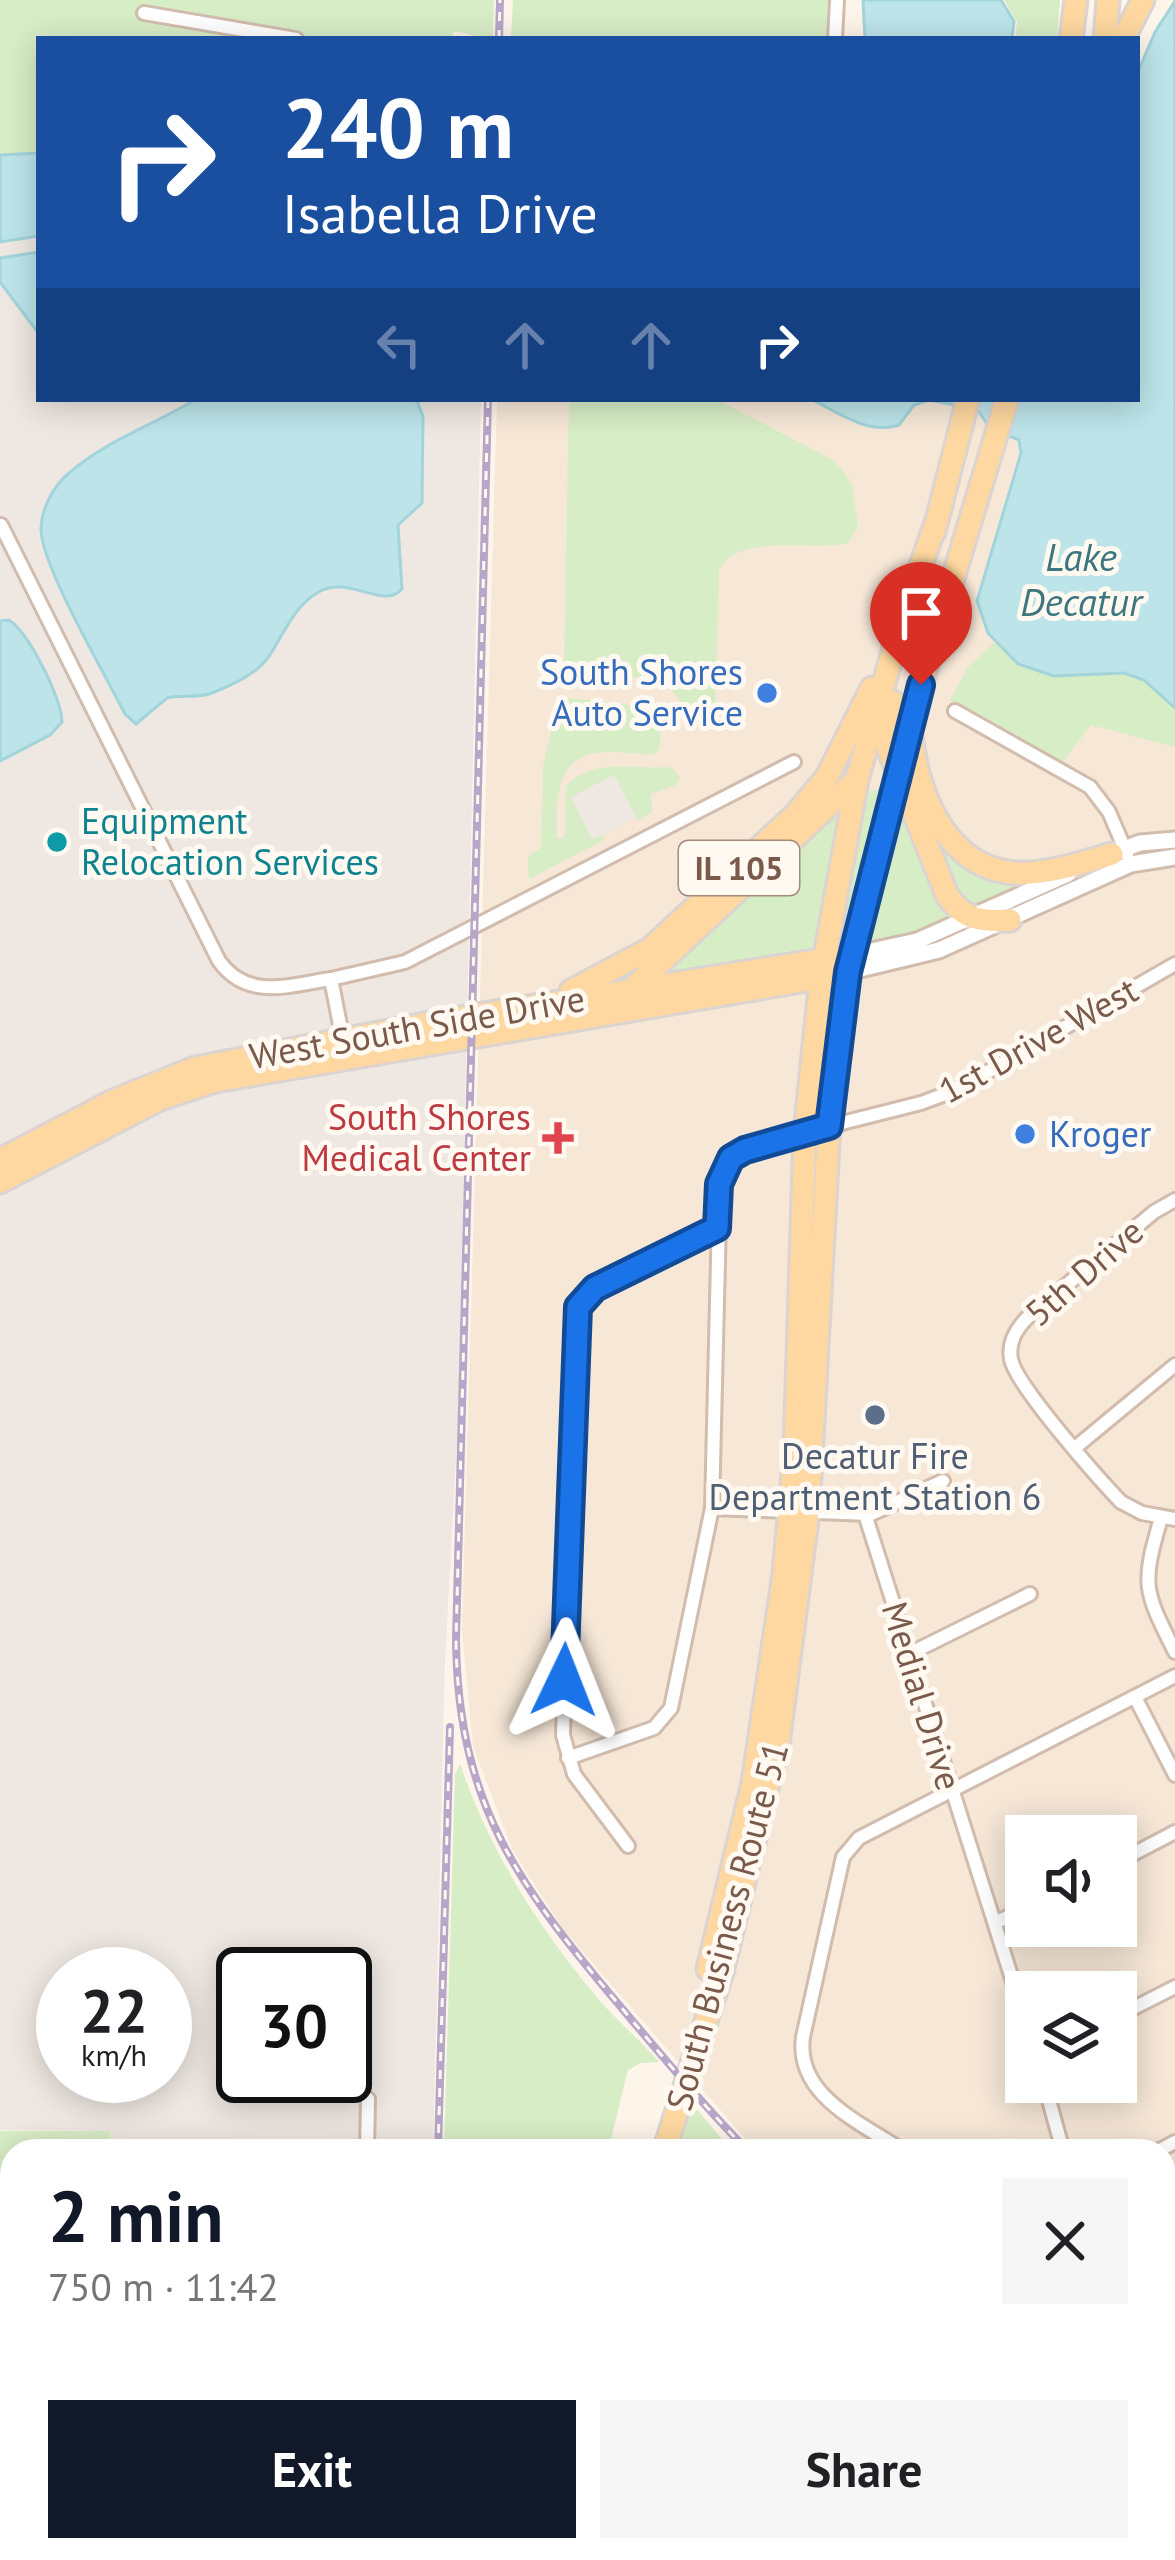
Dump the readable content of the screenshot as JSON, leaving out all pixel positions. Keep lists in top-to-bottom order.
{
  "streets": {
    "main road": ["IL 105", "West South Side Drive", "South Business Route 51"],
    "street": ["1st Drive West", "5th Drive", "Medial Drive"]
  },
  "crossings": [
    ["IL 105", "West South Side Drive"],
    ["IL 105", "South Business Route 51"],
    ["West South Side Drive", "South Business Route 51"],
    ["1st Drive West", "South Business Route 51"]
  ],
  "water": ["Lake Decatur"],
  "places": {
    "other": [
      "South Shores Auto Service",
      "Equipment Relocation Services",
      "Kroger",
      "Decatur Fire Department Station 6"
    ],
    "health": ["South Shores Medical Center"]
  },
  "page": {
    "turn": ["240 m", "Isabella Drive"],
    "speed": "22 km/h",
    "limit": "30",
    "heading": ["2 min", "750 m · 11:42"],
    "buttons": ["Exit", "Share"]
  }
}
